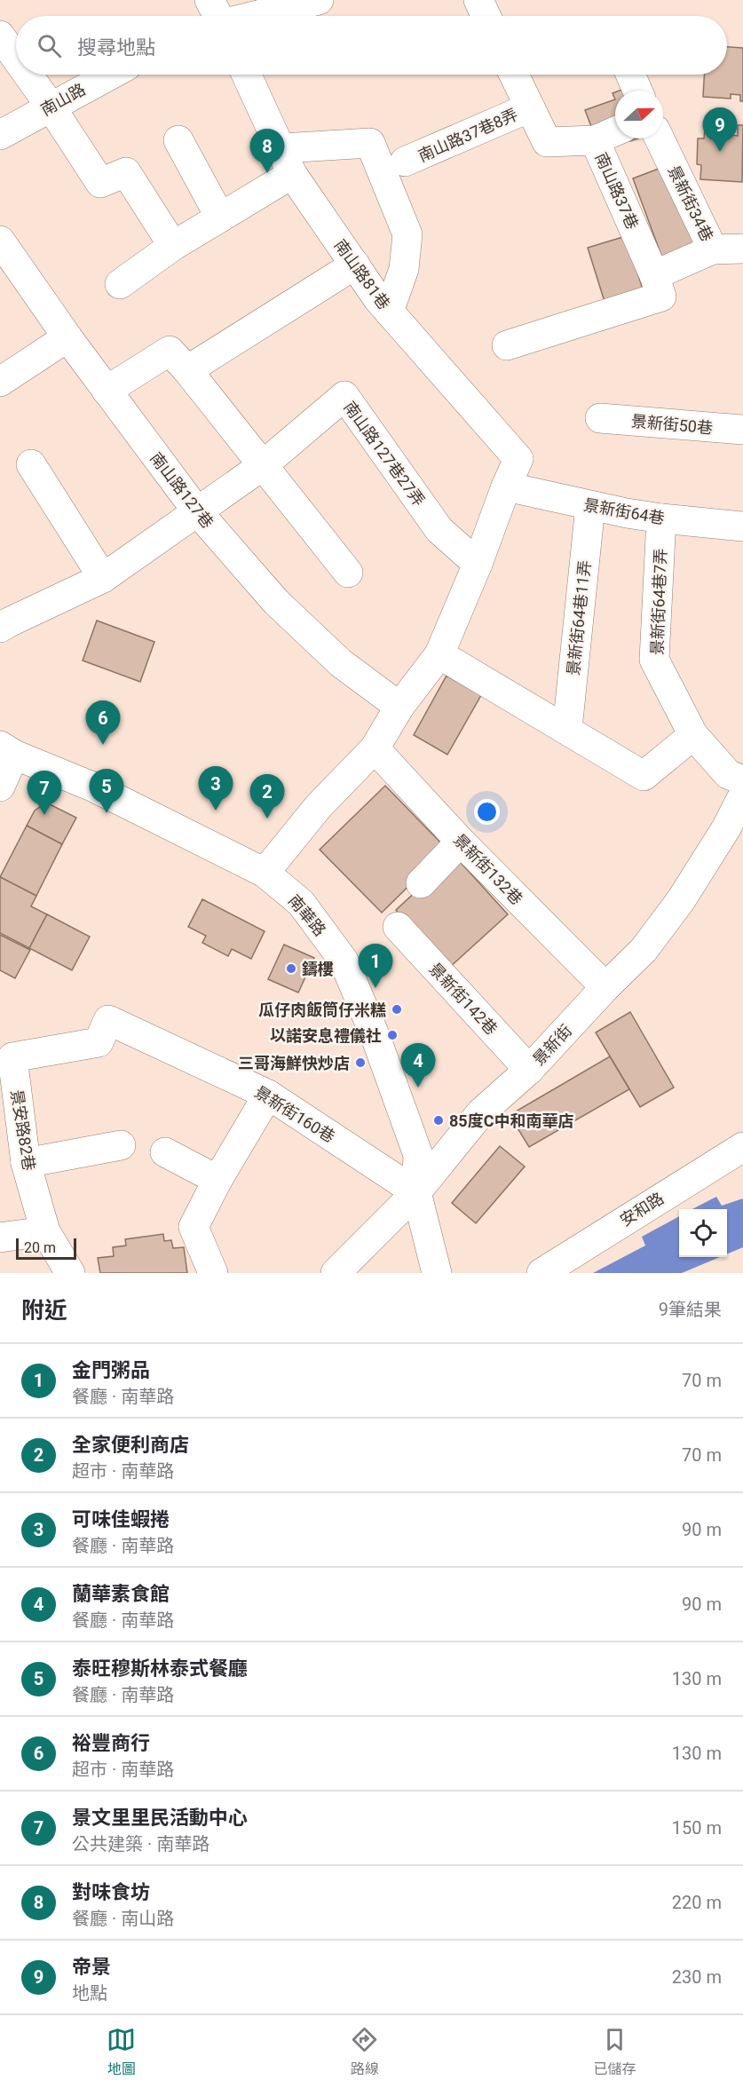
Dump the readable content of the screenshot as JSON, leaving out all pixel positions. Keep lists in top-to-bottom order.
{
  "streets": {
    "street": [
      "南山路",
      "南山路37巷8弄",
      "南山路37巷",
      "景新街34巷",
      "南山路81巷",
      "景新街50巷",
      "南山路127巷27弄",
      "南山路127巷",
      "景新街64巷",
      "景新街64巷7弄",
      "景新街64巷11弄",
      "景新街132巷",
      "南華路",
      "景新街142巷",
      "景新街",
      "景新街160巷",
      "景安路82巷",
      "安和路"
    ]
  },
  "crossings": [
    ["南山路37巷8弄", "南山路37巷"],
    ["南山路81巷", "景新街64巷"],
    ["南山路127巷27弄", "南山路127巷"],
    ["景新街64巷", "景新街64巷7弄"],
    ["景新街64巷", "景新街64巷11弄"],
    ["景新街132巷", "景新街"],
    ["南華路", "景新街"],
    ["南華路", "景新街160巷"],
    ["景新街142巷", "景新街"],
    ["景新街", "景新街160巷"],
    ["景新街160巷", "景安路82巷"]
  ],
  "places": [
    "鑄樓",
    "瓜仔肉飯筒仔米糕",
    "以諾安息禮儀社",
    "三哥海鮮快炒店",
    "85度C中和南華店"
  ],
  "scale_bar": "20 m",
  "north": "right",
  "page": {
    "search": "搜尋地點",
    "pins": [
      "9",
      "8",
      "6",
      "3",
      "5",
      "7",
      "2",
      "1",
      "4"
    ],
    "scale": "20 m",
    "heading": ["附近", "9筆結果"],
    "list": [
      {
        "mark": "1",
        "name": "金門粥品",
        "note": "餐廳 · 南華路",
        "value": "70 m"
      },
      {
        "mark": "2",
        "name": "全家便利商店",
        "note": "超市 · 南華路",
        "value": "70 m"
      },
      {
        "mark": "3",
        "name": "可味佳蝦捲",
        "note": "餐廳 · 南華路",
        "value": "90 m"
      },
      {
        "mark": "4",
        "name": "蘭華素食館",
        "note": "餐廳 · 南華路",
        "value": "90 m"
      },
      {
        "mark": "5",
        "name": "泰旺穆斯林泰式餐廳",
        "note": "餐廳 · 南華路",
        "value": "130 m"
      },
      {
        "mark": "6",
        "name": "裕豐商行",
        "note": "超市 · 南華路",
        "value": "130 m"
      },
      {
        "mark": "7",
        "name": "景文里里民活動中心",
        "note": "公共建築 · 南華路",
        "value": "150 m"
      },
      {
        "mark": "8",
        "name": "對味食坊",
        "note": "餐廳 · 南山路",
        "value": "220 m"
      },
      {
        "mark": "9",
        "name": "帝景",
        "note": "地點",
        "value": "230 m"
      }
    ],
    "nav": ["地圖", "路線", "已儲存"]
  }
}
